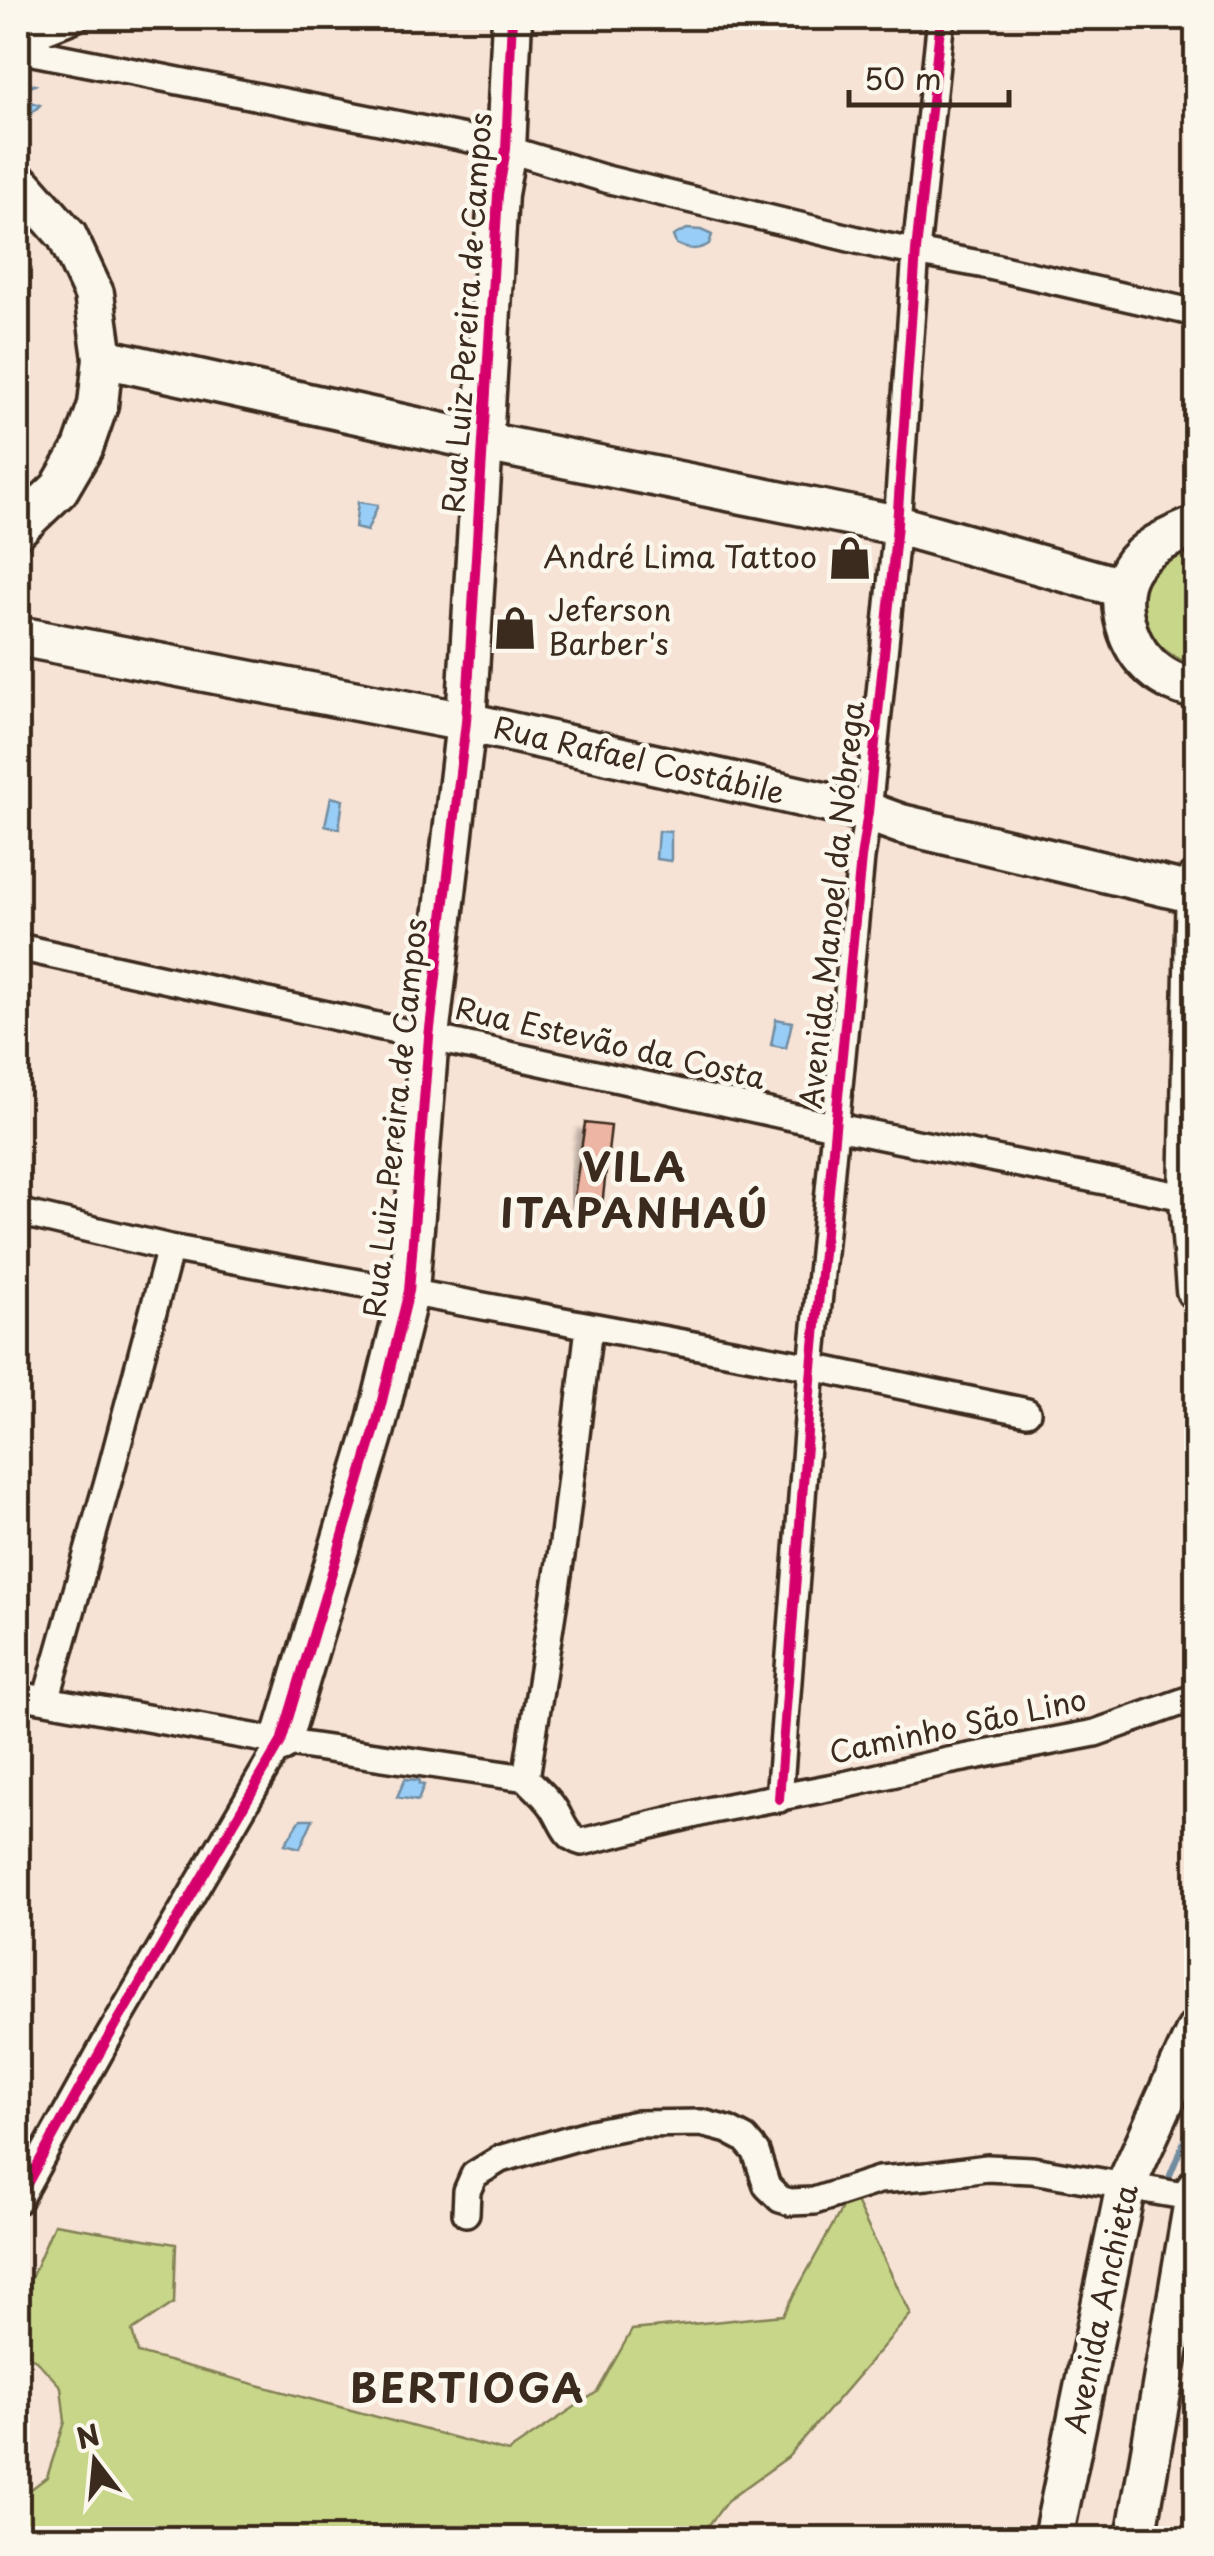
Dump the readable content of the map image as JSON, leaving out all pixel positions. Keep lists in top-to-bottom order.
{
  "streets": {
    "street": [
      "Rua Luiz Pereira de Campos",
      "Rua Rafael Costábile",
      "Avenida Manoel da Nóbrega",
      "Rua Estevão da Costa",
      "Caminho São Lino",
      "Avenida Anchieta"
    ]
  },
  "crossings": [
    ["Rua Luiz Pereira de Campos", "Rua Rafael Costábile"],
    ["Rua Luiz Pereira de Campos", "Rua Estevão da Costa"],
    ["Rua Rafael Costábile", "Avenida Manoel da Nóbrega"],
    ["Avenida Manoel da Nóbrega", "Rua Estevão da Costa"],
    ["Avenida Manoel da Nóbrega", "Caminho São Lino"]
  ],
  "districts": ["VILA ITAPANHAÚ", "BERTIOGA"],
  "places": {
    "shop": ["André Lima Tattoo", "Jeferson Barber's"]
  },
  "scale_bar": "50 m",
  "north": "top"
}
